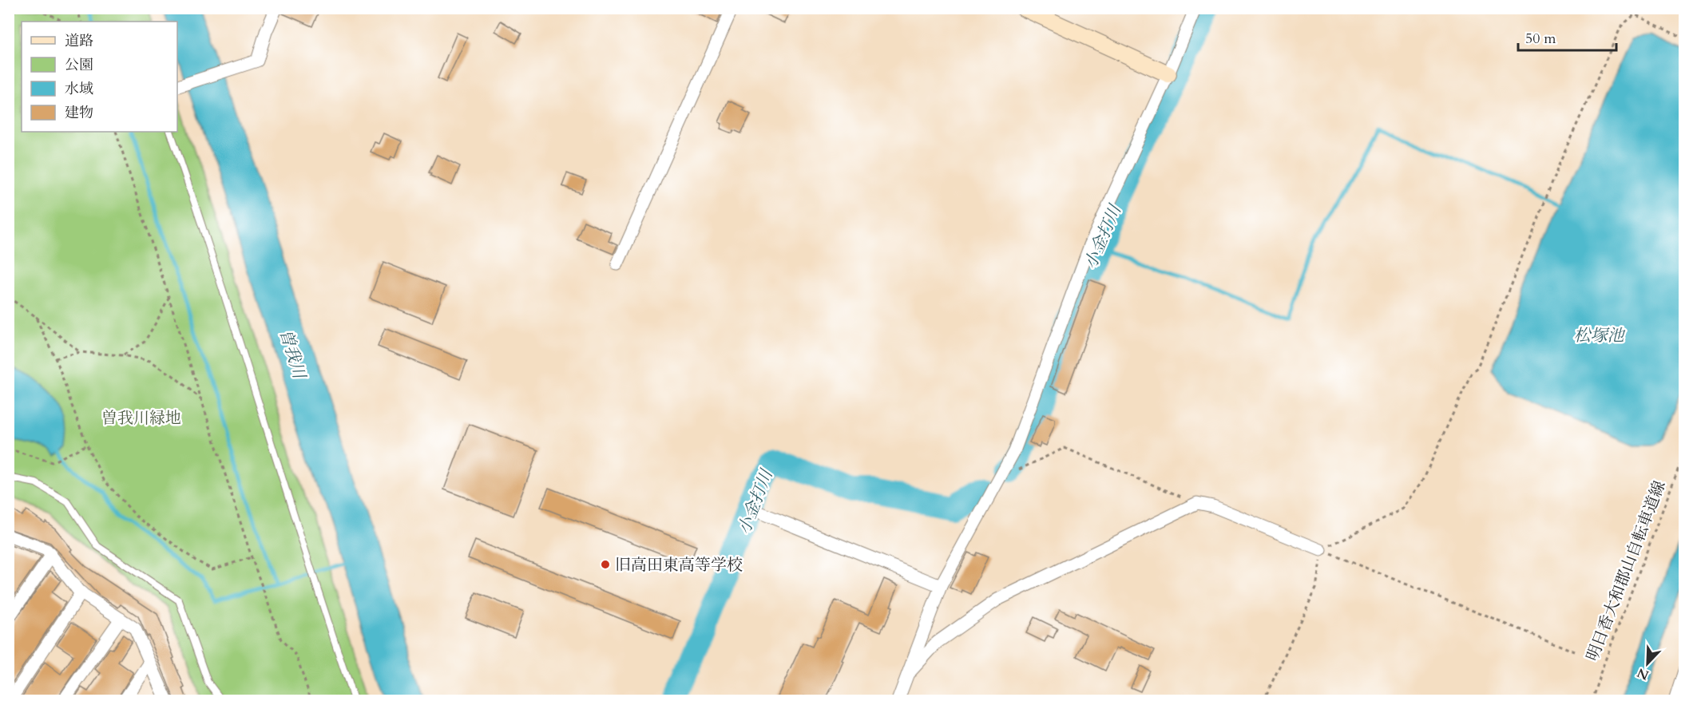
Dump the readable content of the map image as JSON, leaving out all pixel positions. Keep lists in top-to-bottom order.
{
  "streets": {
    "path": ["明日香大和郡山自転車道線"]
  },
  "water": ["小金打川", "松塚池", "曽我川"],
  "parks": ["曽我川緑地"],
  "places": ["旧高田東高等学校"],
  "legend": [
    "道路",
    "公園",
    "水域",
    "建物"
  ],
  "scale_bar": "50 m",
  "north": "bottom left"
}
